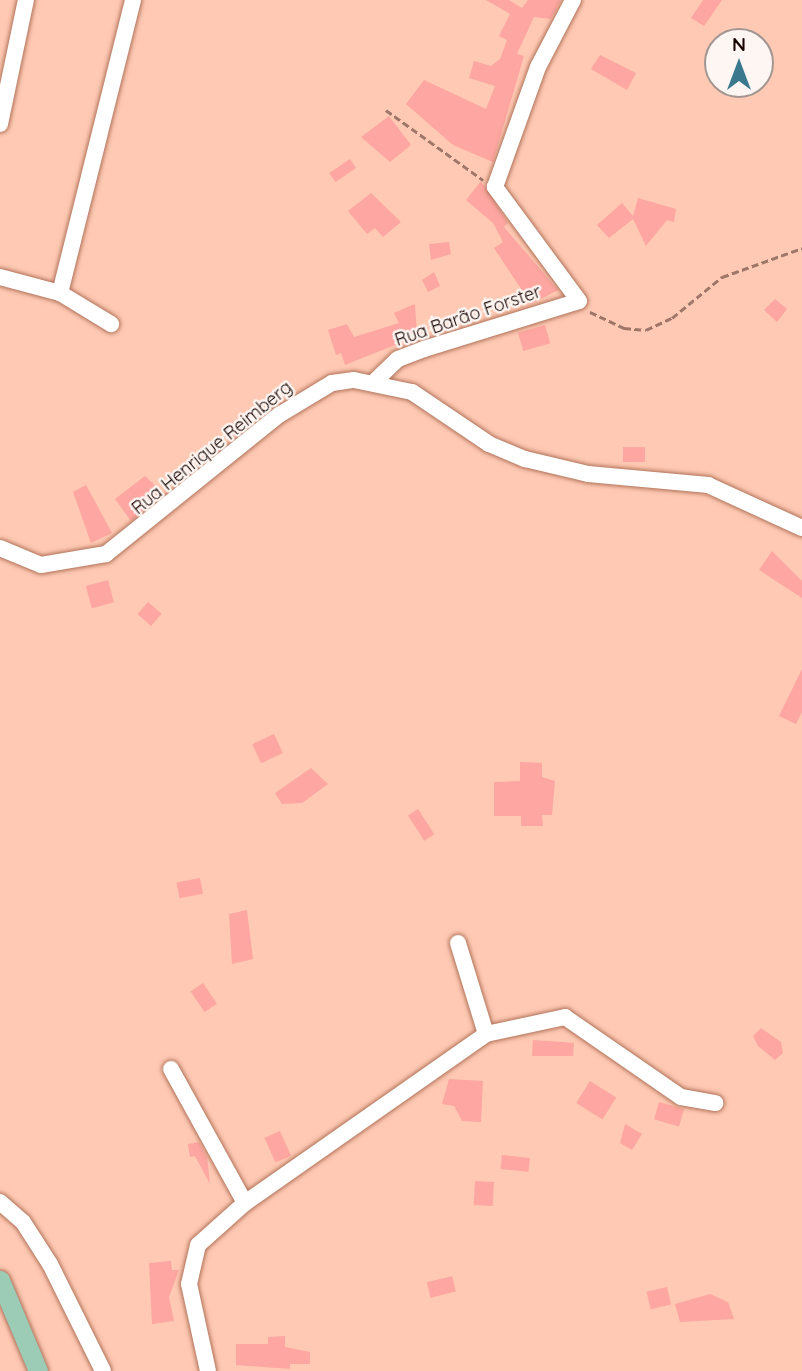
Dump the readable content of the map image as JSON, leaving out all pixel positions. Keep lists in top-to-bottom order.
{
  "streets": {
    "street": ["Rua Barão Forster", "Rua Henrique Reimberg"]
  },
  "crossings": [
    ["Rua Barão Forster", "Rua Henrique Reimberg"]
  ],
  "north": "top"
}
